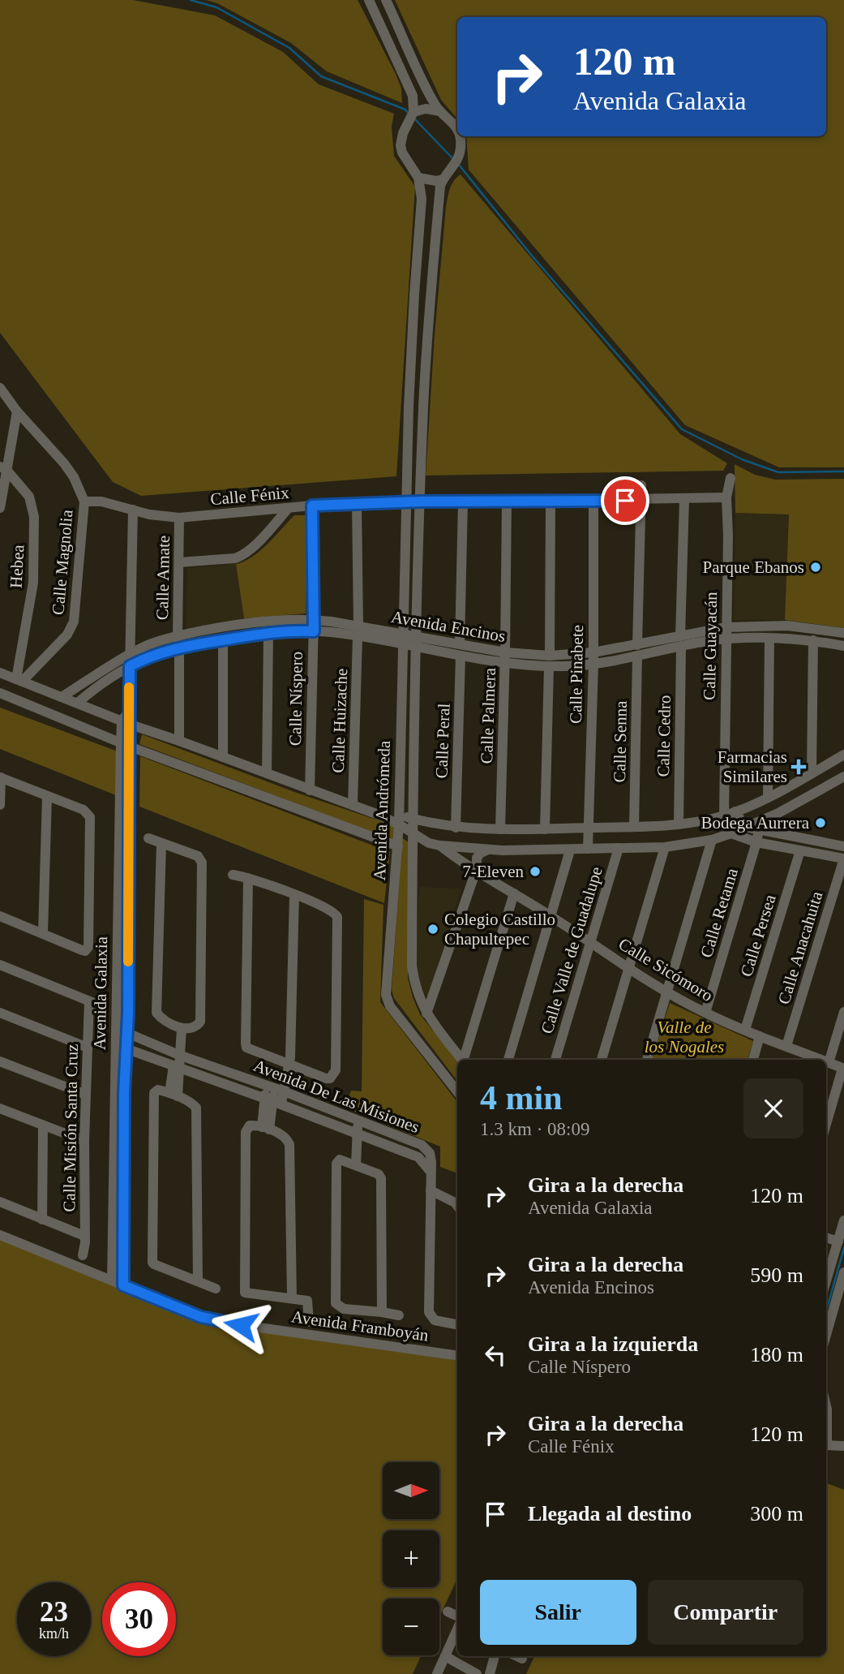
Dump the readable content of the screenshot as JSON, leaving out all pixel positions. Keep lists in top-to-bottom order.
{
  "streets": {
    "street": [
      "Calle Fénix",
      "Calle Magnolia",
      "Hebea",
      "Calle Amate",
      "Avenida Encinos",
      "Calle Guayacán",
      "Calle Pinabete",
      "Calle Níspero",
      "Calle Palmera",
      "Calle Huizache",
      "Calle Cedro",
      "Calle Peral",
      "Calle Senna",
      "Avenida Andrómeda",
      "Calle Retama",
      "Calle Persea",
      "Calle Anacahuita",
      "Calle Valle de Guadalupe",
      "Calle Sicómoro",
      "Avenida Galaxia",
      "Avenida De Las Misiones",
      "Calle Misión Santa Cruz",
      "Avenida Framboyán"
    ]
  },
  "crossings": [
    ["Calle Fénix", "Calle Magnolia"],
    ["Calle Fénix", "Calle Amate"],
    ["Calle Fénix", "Calle Guayacán"],
    ["Calle Fénix", "Calle Pinabete"],
    ["Calle Fénix", "Calle Níspero"],
    ["Calle Fénix", "Calle Palmera"],
    ["Calle Fénix", "Calle Huizache"],
    ["Calle Fénix", "Avenida Andrómeda"],
    ["Calle Fénix", "Avenida Galaxia"],
    ["Calle Magnolia", "Hebea"],
    ["Calle Amate", "Avenida Encinos"],
    ["Avenida Encinos", "Calle Guayacán"],
    ["Avenida Encinos", "Calle Pinabete"],
    ["Avenida Encinos", "Calle Níspero"],
    ["Avenida Encinos", "Calle Palmera"],
    ["Avenida Encinos", "Calle Huizache"],
    ["Avenida Encinos", "Calle Cedro"],
    ["Avenida Encinos", "Calle Peral"],
    ["Avenida Encinos", "Calle Senna"],
    ["Avenida Encinos", "Avenida Andrómeda"],
    ["Avenida Encinos", "Avenida Galaxia"],
    ["Calle Retama", "Calle Sicómoro"],
    ["Calle Persea", "Calle Sicómoro"],
    ["Calle Anacahuita", "Calle Sicómoro"],
    ["Calle Valle de Guadalupe", "Calle Sicómoro"],
    ["Avenida Galaxia", "Avenida De Las Misiones"],
    ["Avenida Galaxia", "Avenida Framboyán"]
  ],
  "parks": ["Valle de los Nogales"],
  "places": {
    "other": [
      "Parque Ebanos",
      "Bodega Aurrera",
      "7-Eleven",
      "Colegio Castillo Chapultepec"
    ],
    "health": ["Farmacias Similares"]
  },
  "north": "right",
  "page": {
    "turn": ["120 m", "Avenida Galaxia"],
    "heading": ["4 min", "1.3 km · 08:09"],
    "list": [
      {
        "name": "Gira a la derecha",
        "note": "Avenida Galaxia",
        "value": "120 m"
      },
      {
        "name": "Gira a la derecha",
        "note": "Avenida Encinos",
        "value": "590 m"
      },
      {
        "name": "Gira a la izquierda",
        "note": "Calle Níspero",
        "value": "180 m"
      },
      {
        "name": "Gira a la derecha",
        "note": "Calle Fénix",
        "value": "120 m"
      },
      {
        "name": "Llegada al destino",
        "value": "300 m"
      }
    ],
    "map_buttons": ["+", "−"],
    "buttons": ["Salir", "Compartir"],
    "speed": "23 km/h",
    "limit": "30"
  }
}
